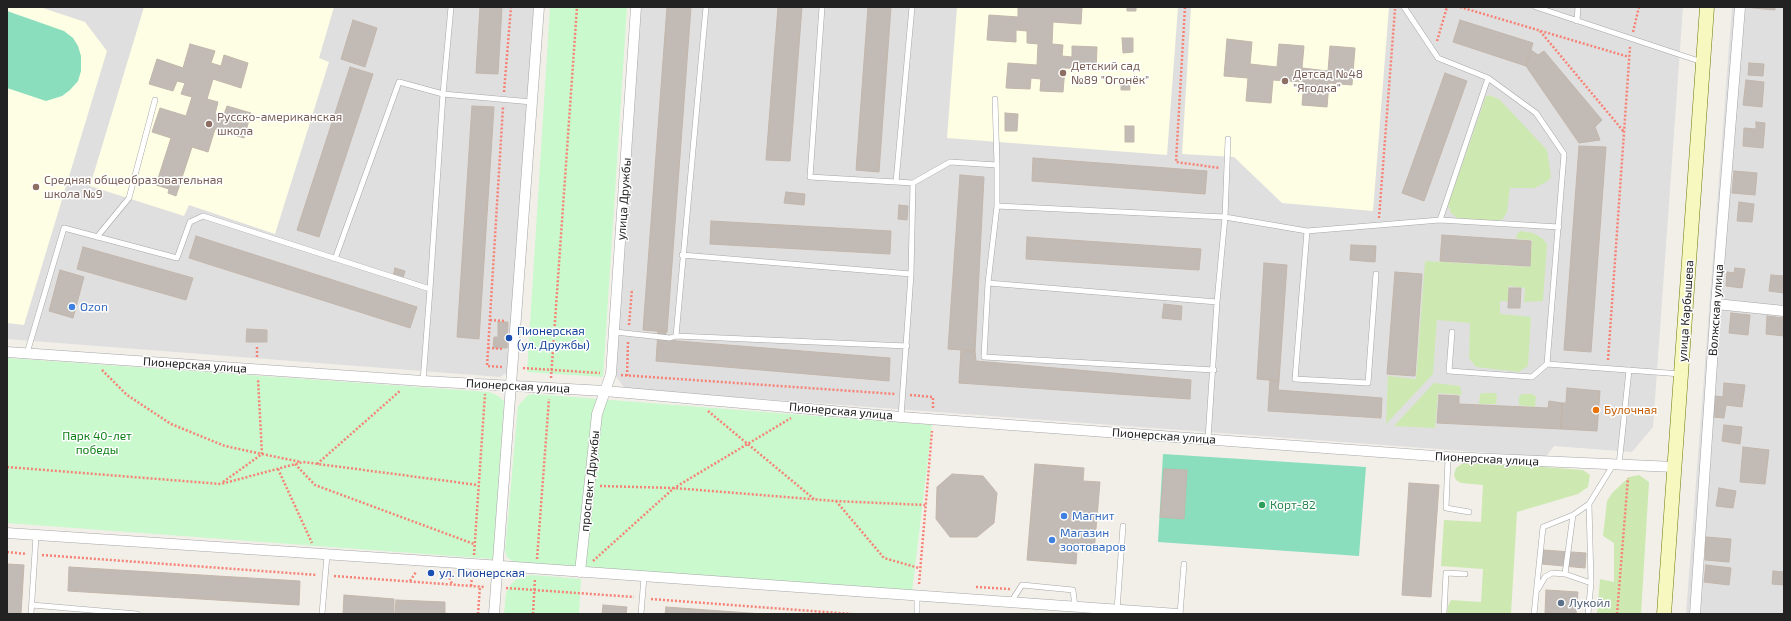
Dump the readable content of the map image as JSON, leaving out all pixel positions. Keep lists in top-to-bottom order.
{
  "streets": {
    "street": [
      "улица Дружбы",
      "Волжская улица",
      "улица Карбышева",
      "Пионерская улица",
      "проспект Дружбы"
    ]
  },
  "crossings": [
    ["улица Дружбы", "Пионерская улица"],
    ["улица Дружбы", "проспект Дружбы"],
    ["улица Карбышева", "Пионерская улица"],
    ["Пионерская улица", "проспект Дружбы"]
  ],
  "parks": ["Парк 40-лет победы"],
  "places": [
    "Детский сад №89 \"Огонёк\"",
    "Детсад №48 \"Ягодка\"",
    "Русско-американская школа",
    "Средняя общеобразовательная школа №9",
    "Ozon",
    "Пионерская (ул. Дружбы)",
    "Булочная",
    "Корт-82",
    "Магнит",
    "Магазин зоотоваров",
    "ул. Пионерская",
    "Лукойл"
  ]
}
